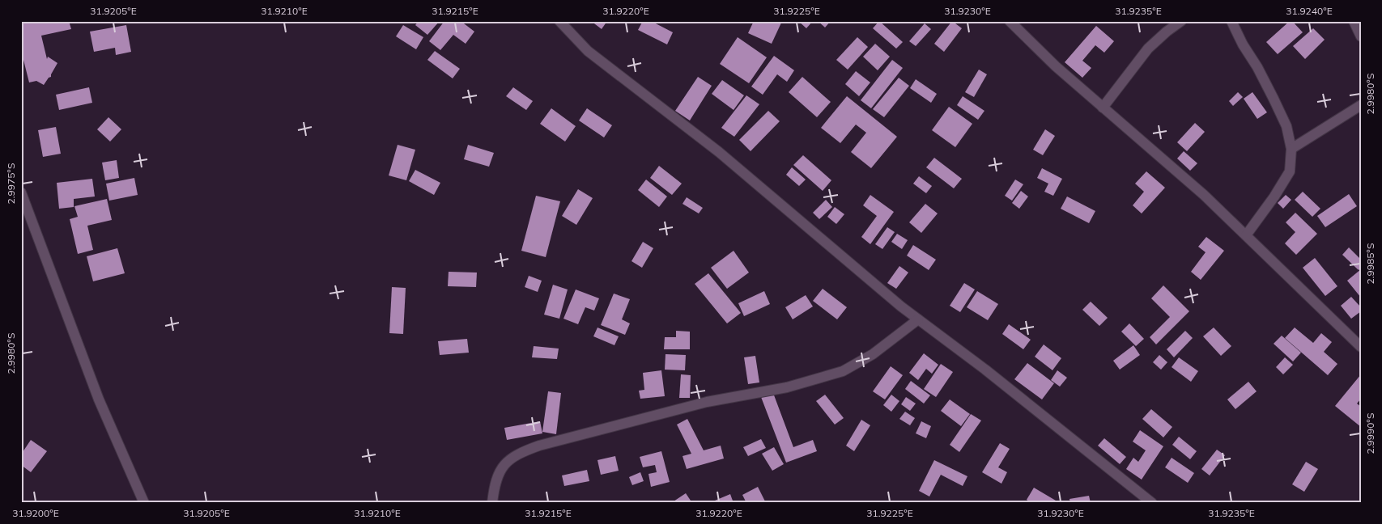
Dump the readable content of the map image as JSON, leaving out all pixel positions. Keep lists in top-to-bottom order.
{
  "coordinates": [
    "31.9205°E",
    "31.9210°E",
    "31.9215°E",
    "31.9220°E",
    "31.9225°E",
    "31.9230°E",
    "31.9235°E",
    "31.9240°E",
    "2.9980°S",
    "2.9975°S",
    "2.9985°S",
    "2.9990°S",
    "31.9200°E"
  ]
}
